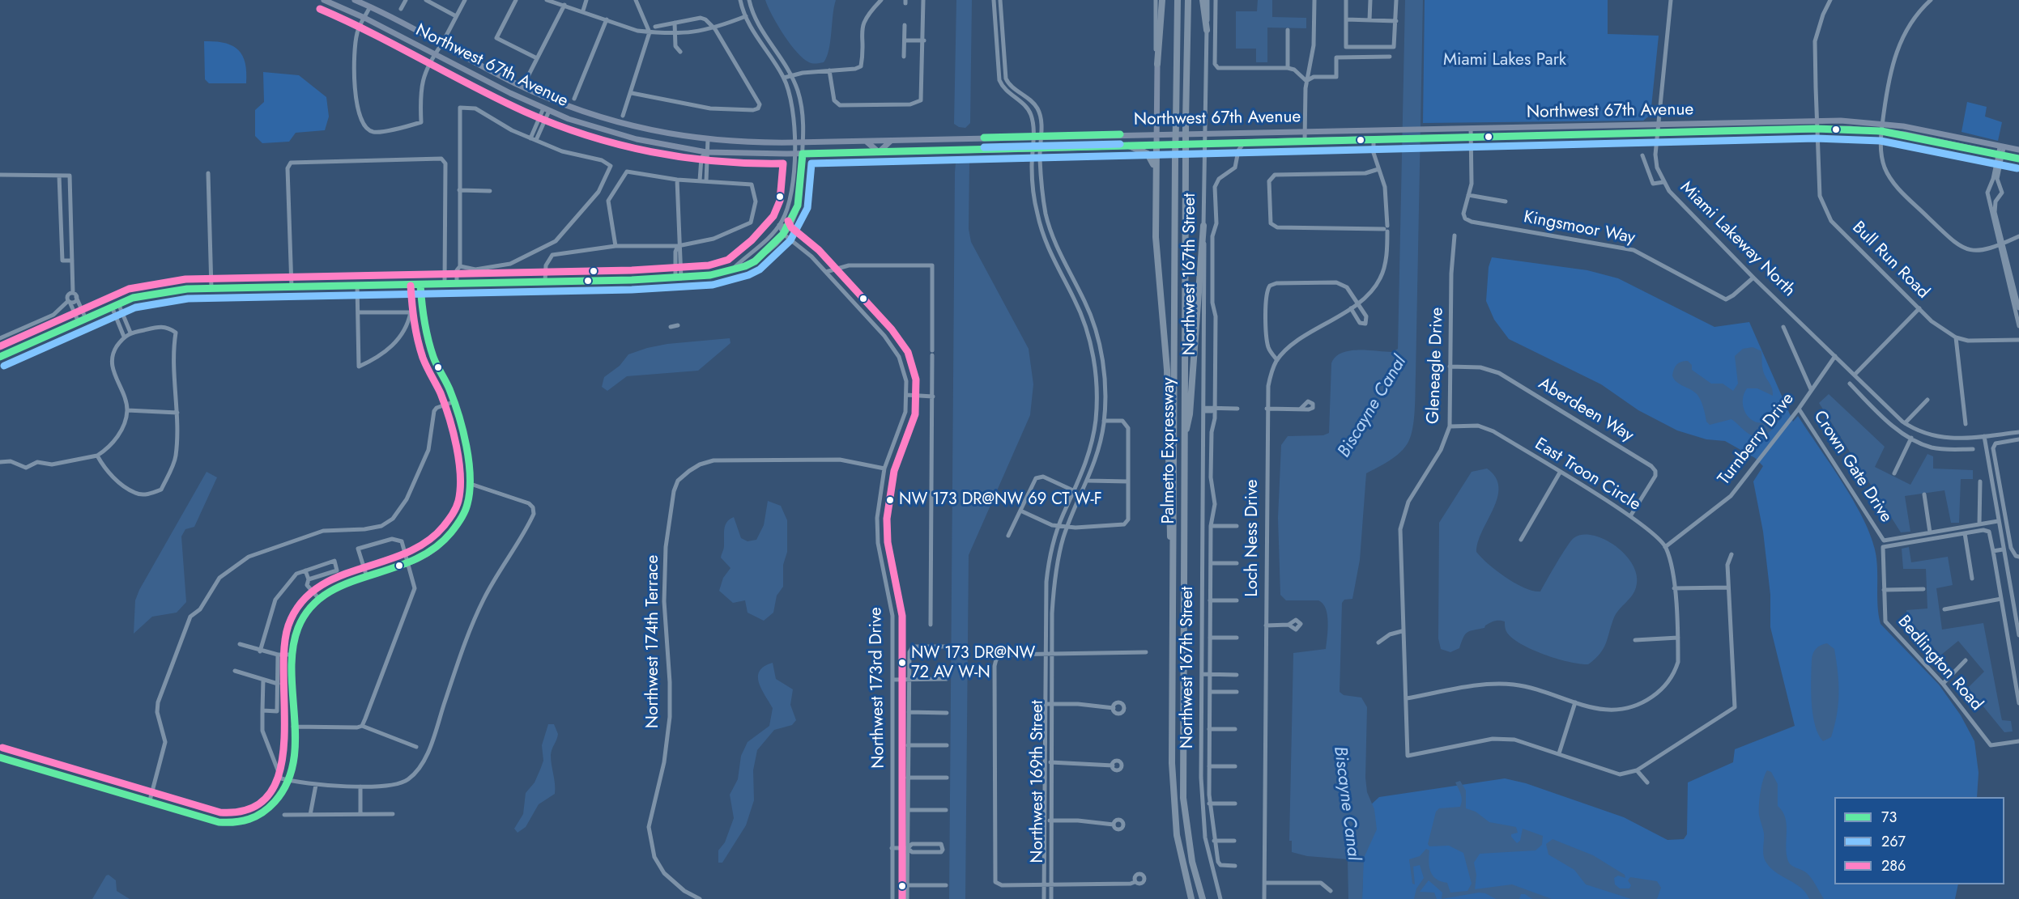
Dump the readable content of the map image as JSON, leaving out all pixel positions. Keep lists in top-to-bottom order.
{
  "streets": {
    "highway": ["Palmetto Expressway"],
    "main road": ["Northwest 67th Avenue"],
    "street": [
      "Kingsmoor Way",
      "Miami Lakeway North",
      "Bull Run Road",
      "Northwest 167th Street",
      "Gleneagle Drive",
      "Aberdeen Way",
      "Turnberry Drive",
      "Crown Gate Drive",
      "East Troon Circle",
      "Loch Ness Drive",
      "Northwest 174th Terrace",
      "Bedlington Road",
      "Northwest 173rd Drive",
      "Northwest 169th Street"
    ]
  },
  "crossings": [
    ["Northwest 67th Avenue", "Kingsmoor Way"],
    ["Northwest 67th Avenue", "Miami Lakeway North"],
    ["Northwest 67th Avenue", "Bull Run Road"],
    ["Northwest 67th Avenue", "Northwest 167th Street"],
    ["Northwest 67th Avenue", "Loch Ness Drive"],
    ["Northwest 67th Avenue", "Northwest 169th Street"],
    ["Kingsmoor Way", "Miami Lakeway North"],
    ["Miami Lakeway North", "Turnberry Drive"],
    ["Gleneagle Drive", "Aberdeen Way"],
    ["Gleneagle Drive", "East Troon Circle"],
    ["Aberdeen Way", "East Troon Circle"],
    ["Turnberry Drive", "Crown Gate Drive"],
    ["Turnberry Drive", "East Troon Circle"],
    ["Northwest 174th Terrace", "Northwest 173rd Drive"]
  ],
  "water": ["Biscayne Canal"],
  "parks": ["Miami Lakes Park"],
  "places": ["NW 173 DR@NW 69 CT W-F", "NW 173 DR@NW 72 AV W-N"],
  "lines": ["transit line 286", "transit line 73", "transit line 267"],
  "legend": ["73", "267", "286"]
}
